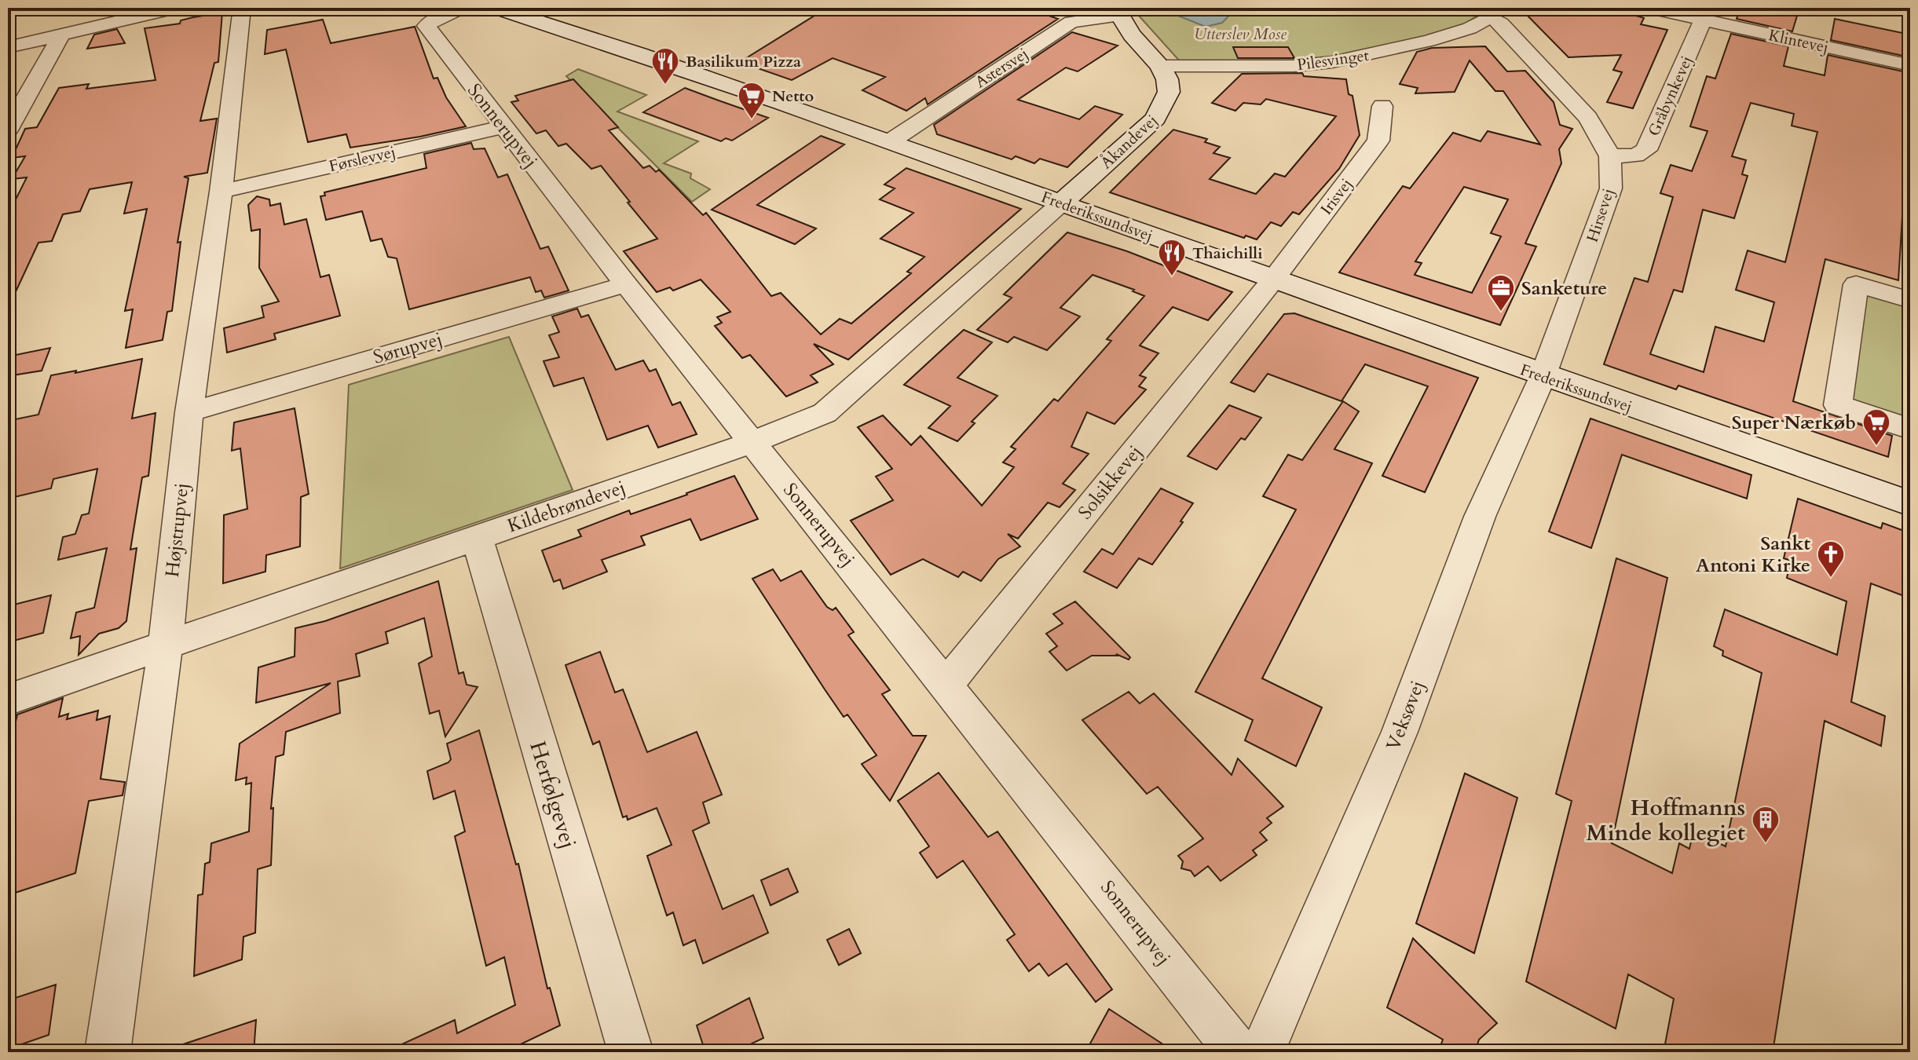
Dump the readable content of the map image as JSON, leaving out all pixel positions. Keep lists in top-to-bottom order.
{
  "streets": {
    "main road": ["Åkandevej", "Frederikssundsvej"],
    "street": [
      "Klintevej",
      "Pilesvinget",
      "Astersvej",
      "Gråbynkevej",
      "Sonnerupvej",
      "Førslevvej",
      "Irisvej",
      "Hirsevej",
      "Sørupvej",
      "Solsikkevej",
      "Kildebrøndevej",
      "Højstrupvej",
      "Veksøvej",
      "Herfølgevej"
    ]
  },
  "crossings": [
    ["Klintevej", "Gråbynkevej"],
    ["Pilesvinget", "Åkandevej"],
    ["Pilesvinget", "Hirsevej"],
    ["Astersvej", "Åkandevej"],
    ["Astersvej", "Frederikssundsvej"],
    ["Gråbynkevej", "Hirsevej"],
    ["Sonnerupvej", "Førslevvej"],
    ["Sonnerupvej", "Sørupvej"],
    ["Sonnerupvej", "Solsikkevej"],
    ["Sonnerupvej", "Kildebrøndevej"],
    ["Åkandevej", "Frederikssundsvej"],
    ["Åkandevej", "Kildebrøndevej"],
    ["Førslevvej", "Højstrupvej"],
    ["Irisvej", "Frederikssundsvej"],
    ["Irisvej", "Solsikkevej"],
    ["Hirsevej", "Frederikssundsvej"],
    ["Hirsevej", "Veksøvej"],
    ["Frederikssundsvej", "Solsikkevej"],
    ["Frederikssundsvej", "Kildebrøndevej"],
    ["Frederikssundsvej", "Veksøvej"],
    ["Sørupvej", "Højstrupvej"],
    ["Kildebrøndevej", "Højstrupvej"],
    ["Kildebrøndevej", "Herfølgevej"]
  ],
  "parks": ["Utterslev Mose"],
  "places": {
    "restaurant": ["Basilikum Pizza", "Thaichilli"],
    "supermarket": ["Netto", "Super Nærkøb"],
    "office": ["Sanketure"],
    "church": ["Sankt Antoni Kirke"],
    "building": ["Hoffmanns Minde kollegiet"]
  }
}
